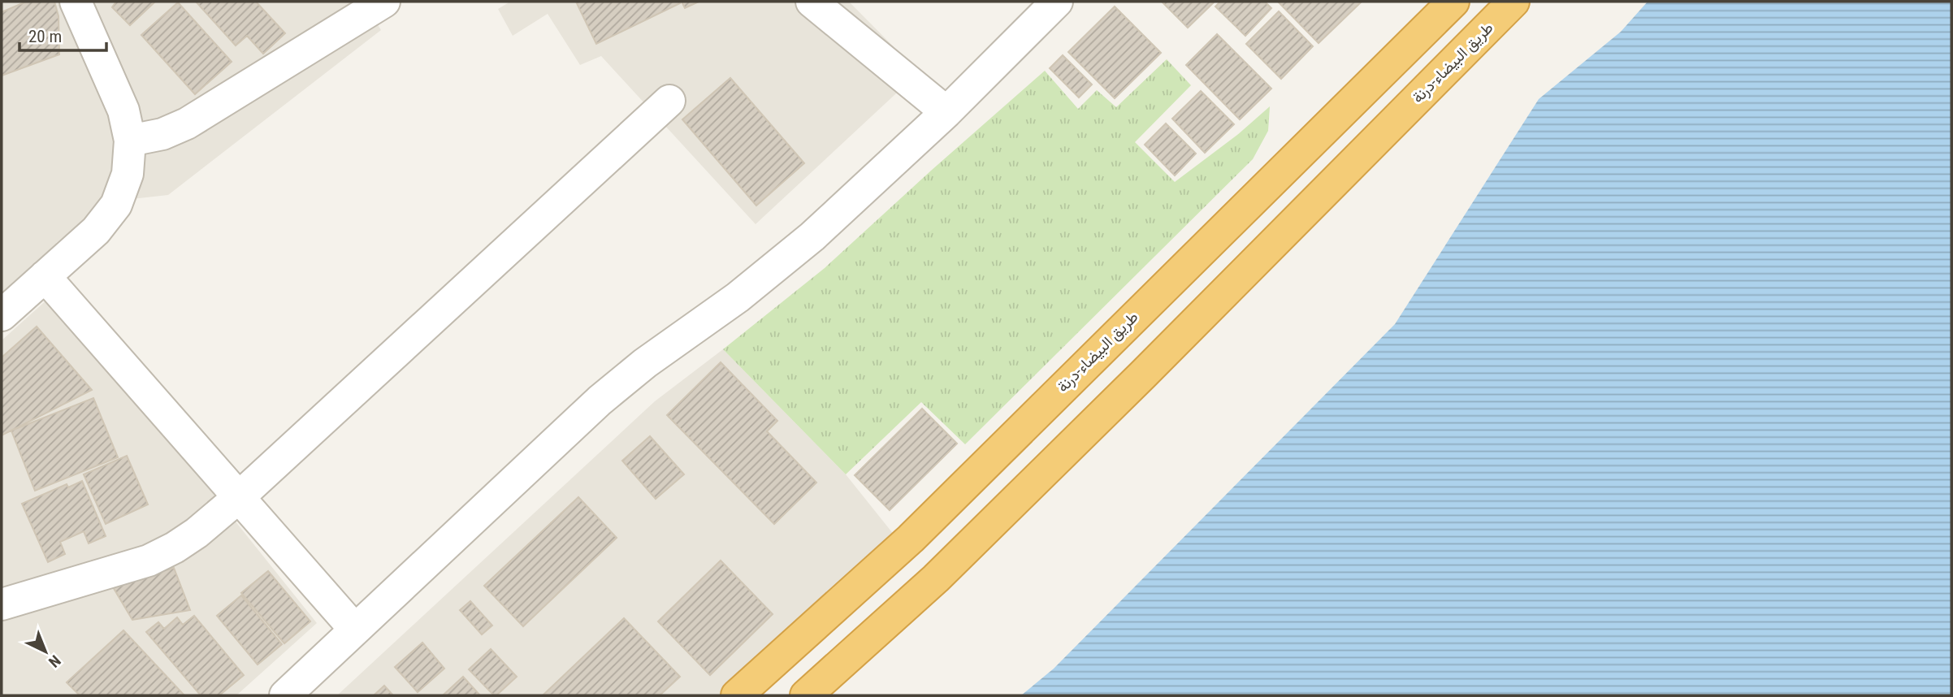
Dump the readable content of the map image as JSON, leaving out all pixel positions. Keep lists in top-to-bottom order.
{
  "streets": {
    "highway": ["طريق البيضاء-درنة"]
  },
  "scale_bar": "20 m",
  "north": "bottom right"
}
